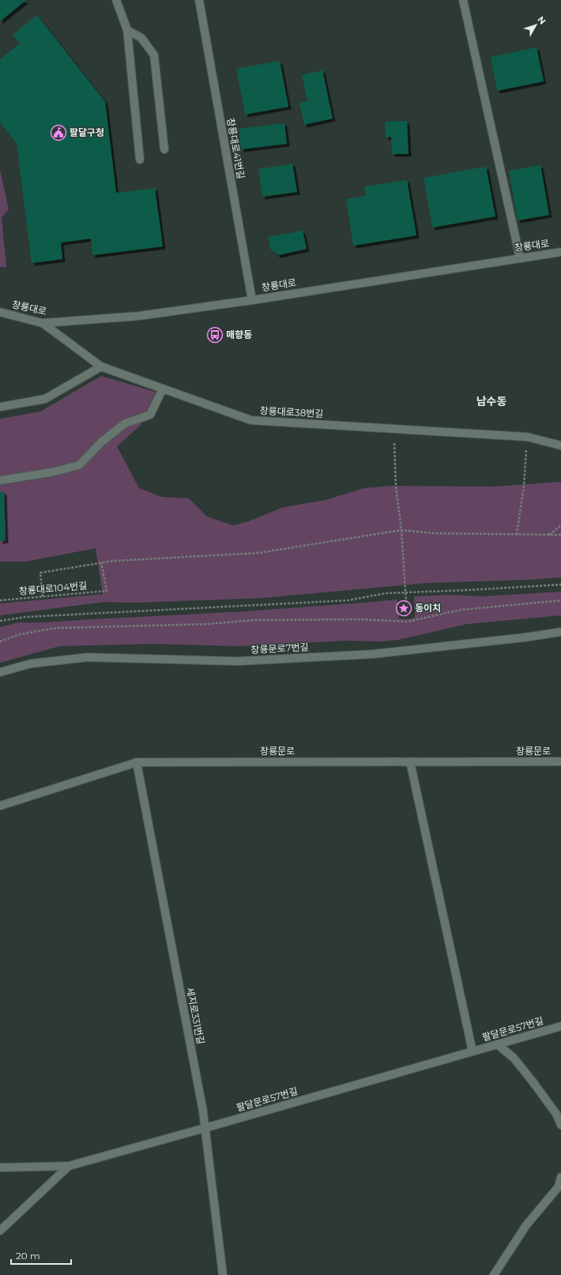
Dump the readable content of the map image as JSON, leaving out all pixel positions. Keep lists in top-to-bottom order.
{
  "streets": {
    "street": [
      "창룡대로41번길",
      "창룡대로",
      "창룡대로38번길",
      "창룡문로7번길",
      "창룡문로",
      "세지로331번길",
      "팔달문로57번길"
    ],
    "path": ["창룡대로104번길"]
  },
  "crossings": [
    ["창룡대로41번길", "창룡대로"],
    ["창룡대로", "창룡대로38번길"],
    ["창룡문로", "세지로331번길"],
    ["세지로331번길", "팔달문로57번길"]
  ],
  "districts": ["남수동"],
  "places": {
    "public building": ["팔달구청"],
    "bus stop": ["매향동"],
    "place": ["동이치"]
  },
  "scale_bar": "20 m",
  "north": "top right"
}
